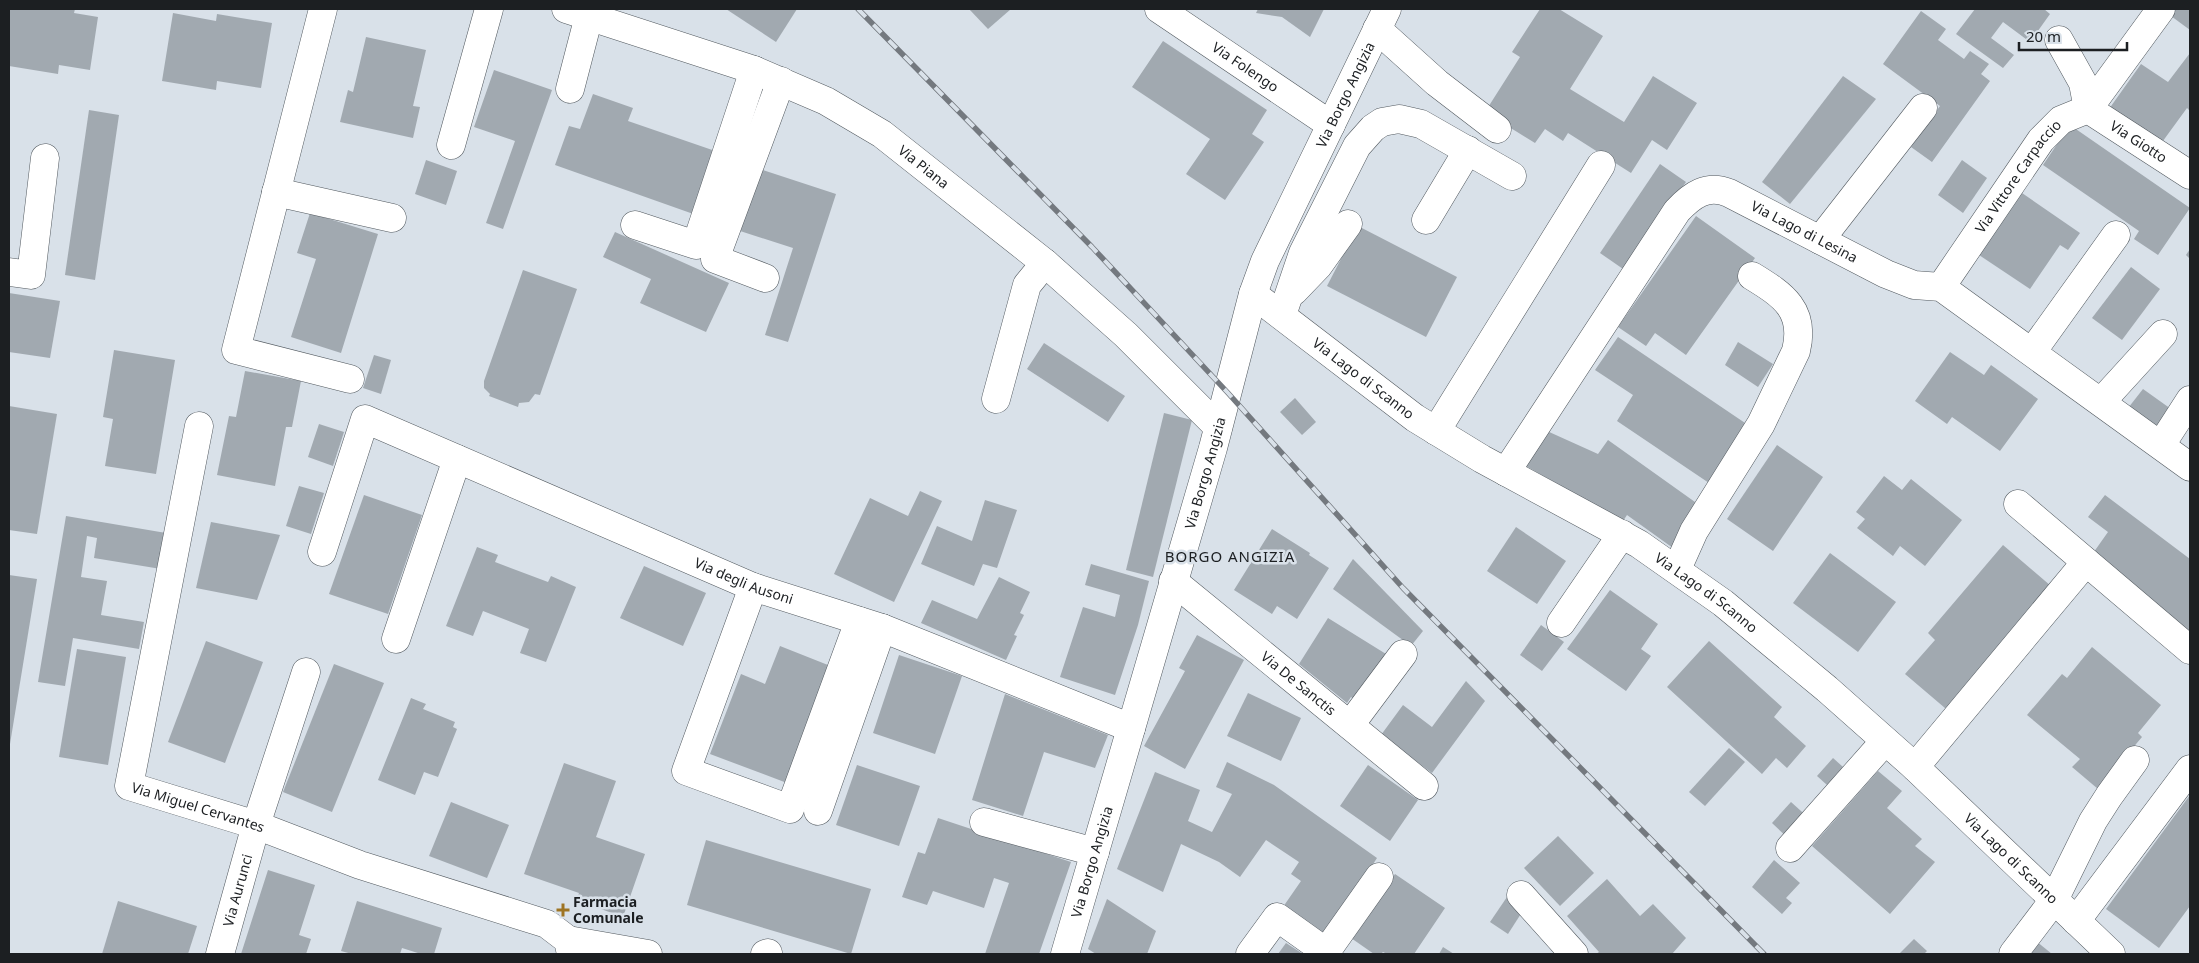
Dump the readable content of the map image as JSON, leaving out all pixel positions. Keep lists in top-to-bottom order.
{
  "streets": {
    "street": [
      "Via Folengo",
      "Via Borgo Angizia",
      "Via Giotto",
      "Via Piana",
      "Via Vittore Carpaccio",
      "Via Lago di Lesina",
      "Via Lago di Scanno",
      "Via degli Ausoni",
      "Via De Sanctis",
      "Via Miguel Cervantes",
      "Via Aurunci"
    ]
  },
  "crossings": [
    ["Via Folengo", "Via Borgo Angizia"],
    ["Via Borgo Angizia", "Via Piana"],
    ["Via Borgo Angizia", "Via Lago di Scanno"],
    ["Via Borgo Angizia", "Via degli Ausoni"],
    ["Via Borgo Angizia", "Via De Sanctis"],
    ["Via Giotto", "Via Vittore Carpaccio"],
    ["Via Vittore Carpaccio", "Via Lago di Lesina"],
    ["Via Lago di Lesina", "Via Lago di Scanno"],
    ["Via Miguel Cervantes", "Via Aurunci"]
  ],
  "districts": ["BORGO ANGIZIA"],
  "places": {
    "health": ["Farmacia Comunale"]
  },
  "scale_bar": "20 m"
}
